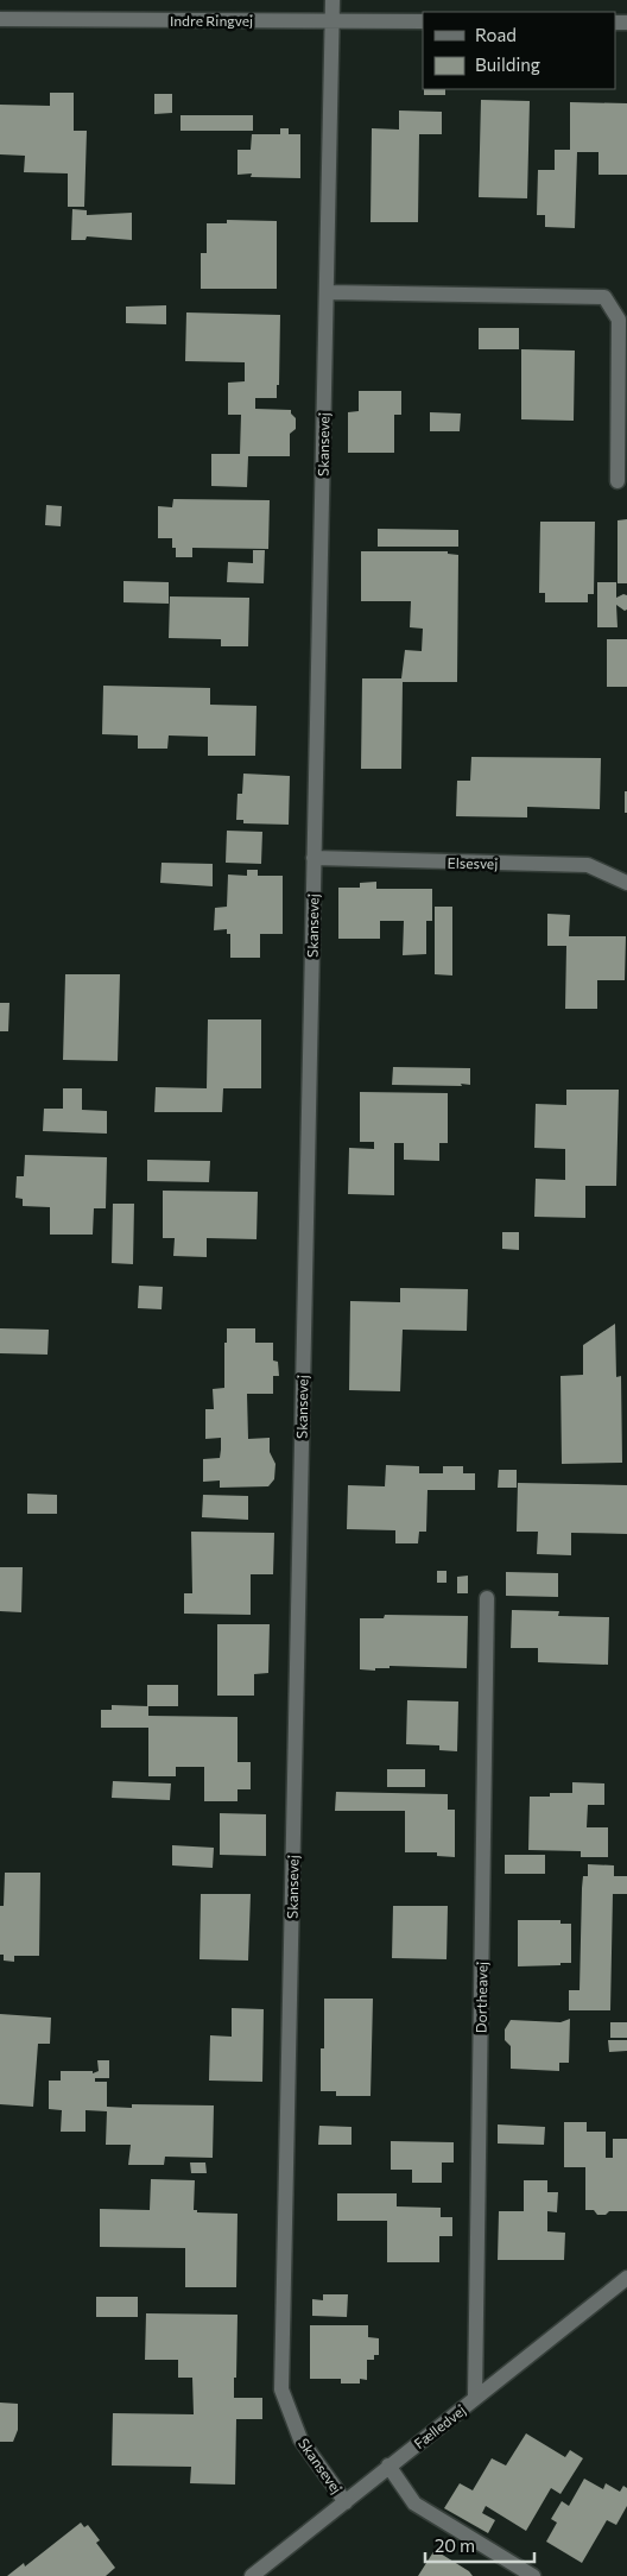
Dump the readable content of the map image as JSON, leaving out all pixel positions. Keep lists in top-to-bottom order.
{
  "streets": {
    "street": [
      "Indre Ringvej",
      "Skansevej",
      "Elsesvej",
      "Dortheavej",
      "Fælledvej"
    ]
  },
  "crossings": [
    ["Indre Ringvej", "Skansevej"],
    ["Skansevej", "Elsesvej"],
    ["Skansevej", "Fælledvej"],
    ["Dortheavej", "Fælledvej"]
  ],
  "legend": ["Road", "Building"],
  "scale_bar": "20 m"
}
